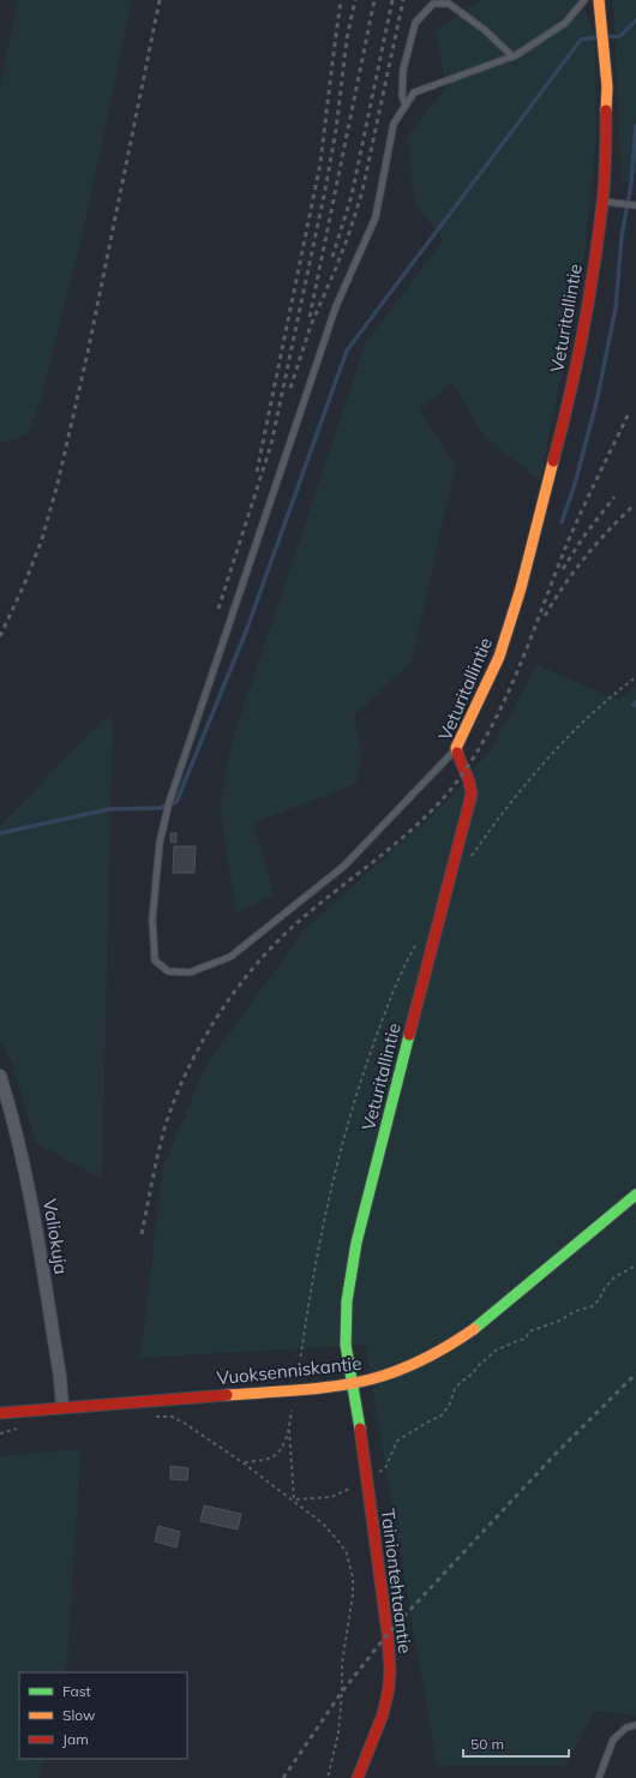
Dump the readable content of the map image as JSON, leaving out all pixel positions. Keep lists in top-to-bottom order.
{
  "streets": {
    "street": [
      "Veturitallintie",
      "Valiokuja",
      "Vuoksenniskantie",
      "Tainiontehtaantie"
    ]
  },
  "crossings": [
    ["Veturitallintie", "Vuoksenniskantie"],
    ["Veturitallintie", "Tainiontehtaantie"],
    ["Valiokuja", "Vuoksenniskantie"],
    ["Vuoksenniskantie", "Tainiontehtaantie"]
  ],
  "legend": ["Fast", "Slow", "Jam"],
  "scale_bar": "50 m"
}
